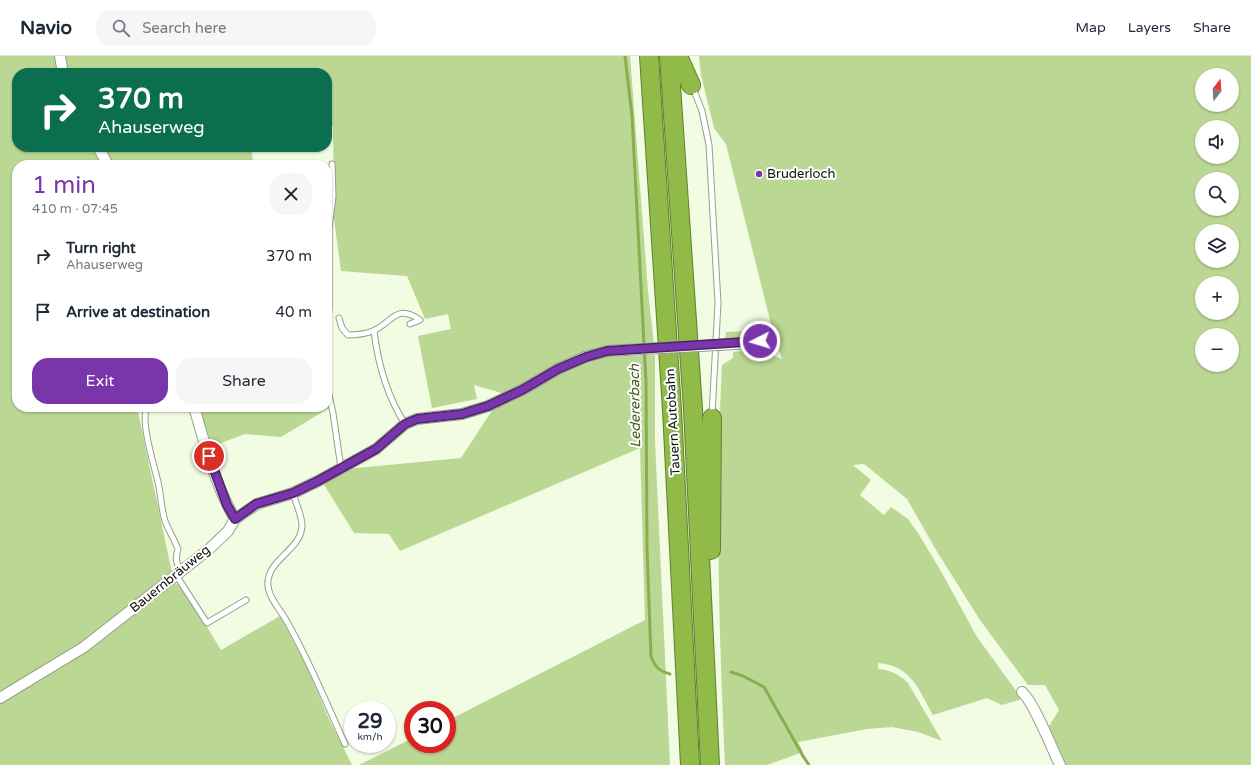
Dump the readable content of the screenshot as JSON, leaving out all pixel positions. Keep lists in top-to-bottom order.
{
  "streets": {
    "highway": ["Tauern Autobahn"],
    "street": ["Bauernbräuweg"]
  },
  "water": ["Ledererbach"],
  "places": ["Bruderloch"],
  "north": "top",
  "page": {
    "header": "Navio",
    "search": "Search here",
    "nav": ["Map", "Layers", "Share"],
    "map_buttons": ["+", "−"],
    "turn": ["370 m", "Ahauserweg"],
    "heading": ["1 min", "410 m · 07:45"],
    "list": [
      {
        "name": "Turn right",
        "note": "Ahauserweg",
        "value": "370 m"
      },
      {
        "name": "Arrive at destination",
        "value": "40 m"
      }
    ],
    "buttons": ["Exit", "Share"],
    "speed": "29 km/h",
    "limit": "30"
  }
}
